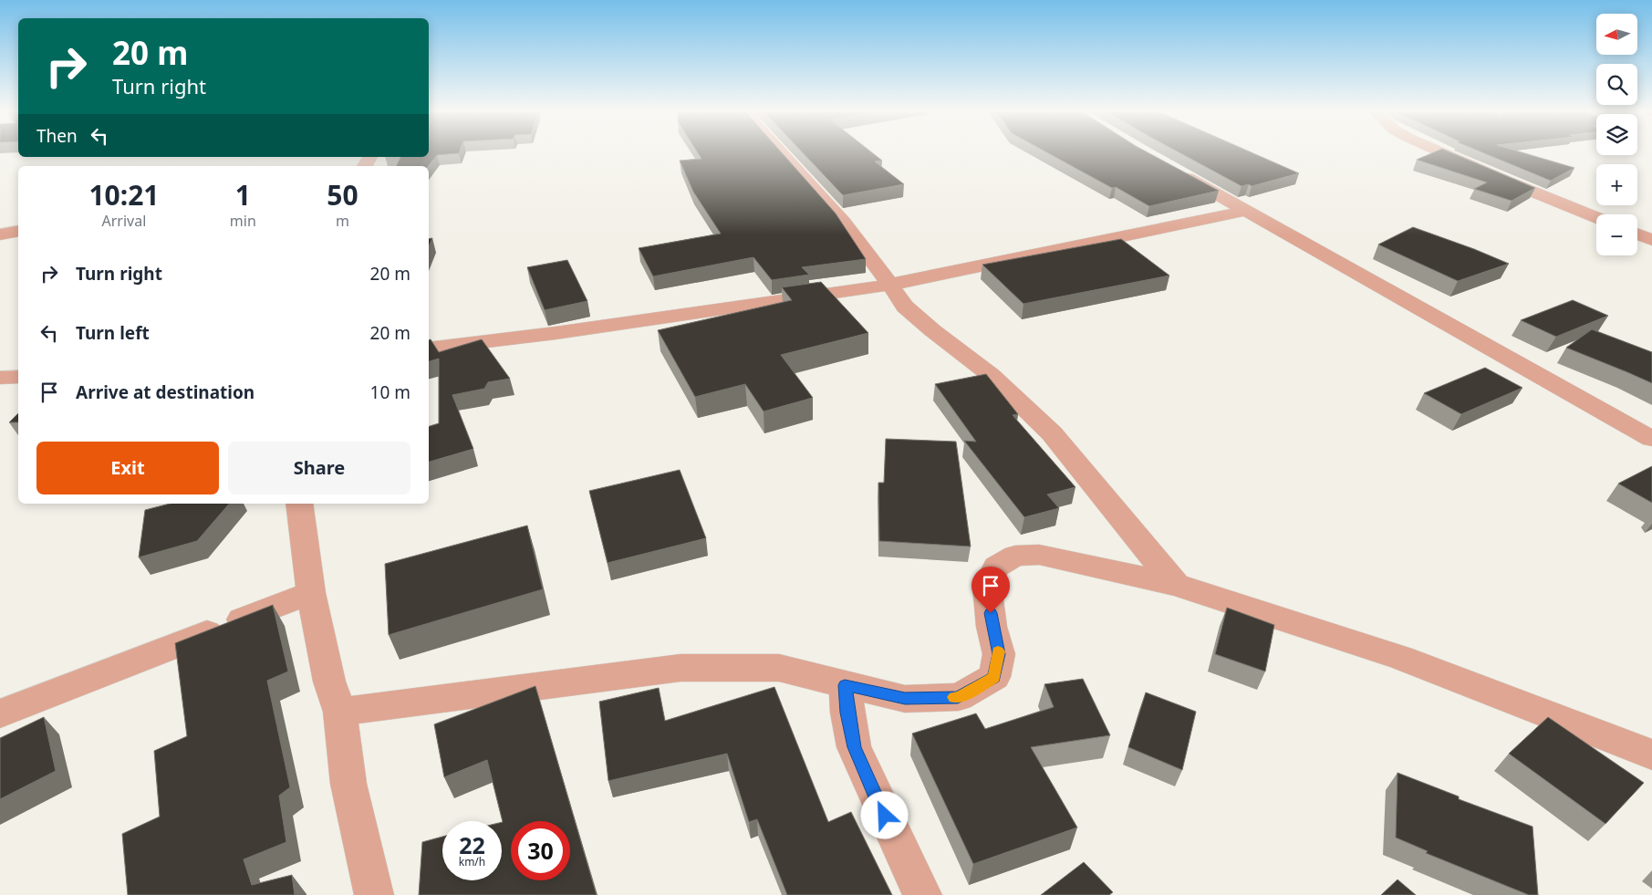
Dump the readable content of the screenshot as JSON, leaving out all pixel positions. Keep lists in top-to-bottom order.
{
  "north": "left",
  "page": {
    "map_buttons": ["+", "−"],
    "turn": ["20 m", "Turn right"],
    "then": "Then",
    "eta": [
      "10:21",
      "Arrival",
      "1",
      "min",
      "50",
      "m"
    ],
    "list": [
      {
        "name": "Turn right",
        "value": "20 m"
      },
      {
        "name": "Turn left",
        "value": "20 m"
      },
      {
        "name": "Arrive at destination",
        "value": "10 m"
      }
    ],
    "buttons": ["Exit", "Share"],
    "speed": "22 km/h",
    "limit": "30"
  }
}
